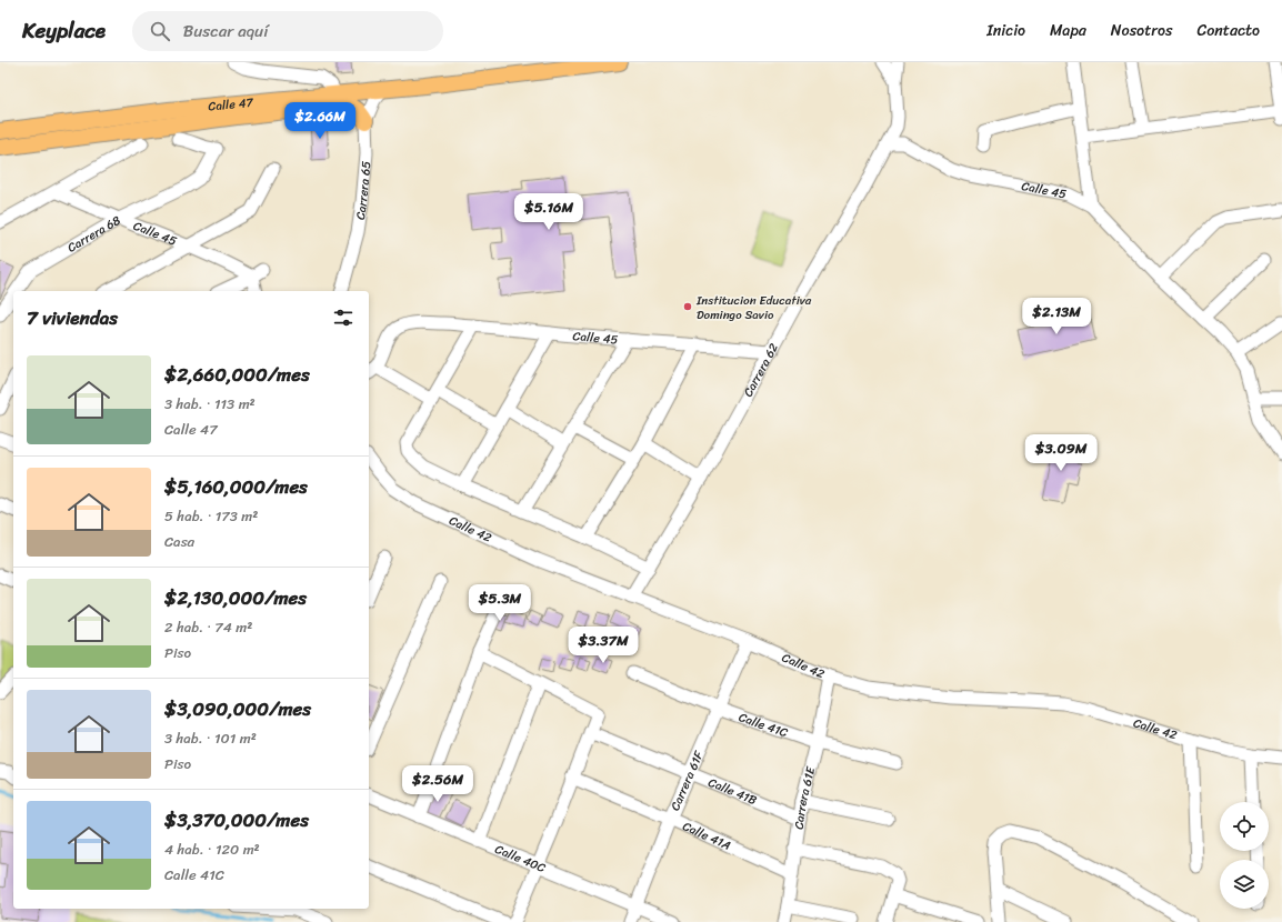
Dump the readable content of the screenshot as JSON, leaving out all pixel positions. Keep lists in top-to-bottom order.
{
  "streets": {
    "main road": ["Calle 47"],
    "street": [
      "Carrera 65",
      "Calle 45",
      "Carrera 68",
      "Carrera 62",
      "Calle 42",
      "Calle 41C",
      "Carrera 61F",
      "Calle 41B",
      "Carrera 61E",
      "Calle 41A",
      "Calle 40C"
    ]
  },
  "crossings": [
    ["Calle 47", "Carrera 65"],
    ["Calle 45", "Carrera 68"],
    ["Calle 45", "Carrera 62"],
    ["Carrera 62", "Calle 42"],
    ["Calle 42", "Carrera 61F"],
    ["Calle 42", "Carrera 61E"],
    ["Calle 41C", "Carrera 61F"],
    ["Calle 41C", "Carrera 61E"],
    ["Carrera 61F", "Calle 41B"],
    ["Carrera 61F", "Calle 41A"],
    ["Carrera 61F", "Calle 40C"],
    ["Calle 41B", "Carrera 61E"],
    ["Carrera 61E", "Calle 41A"]
  ],
  "places": ["Institucion Educativa Domingo Savio"],
  "page": {
    "header": "Keyplace",
    "search": "Buscar aquí",
    "nav": [
      "Inicio",
      "Mapa",
      "Nosotros",
      "Contacto"
    ],
    "price": [
      "$2.66M",
      "$5.16M",
      "$2.13M",
      "$3.09M",
      "$5.3M",
      "$3.37M",
      "$2.56M"
    ],
    "heading": "7 viviendas",
    "list": [
      {
        "name": "$2,660,000/mes",
        "note": "3 hab. · 113 m² · Calle 47"
      },
      {
        "name": "$5,160,000/mes",
        "note": "5 hab. · 173 m² · Casa"
      },
      {
        "name": "$2,130,000/mes",
        "note": "2 hab. · 74 m² · Piso"
      },
      {
        "name": "$3,090,000/mes",
        "note": "3 hab. · 101 m² · Piso"
      },
      {
        "name": "$3,370,000/mes",
        "note": "4 hab. · 120 m² · Calle 41C"
      }
    ]
  }
}
